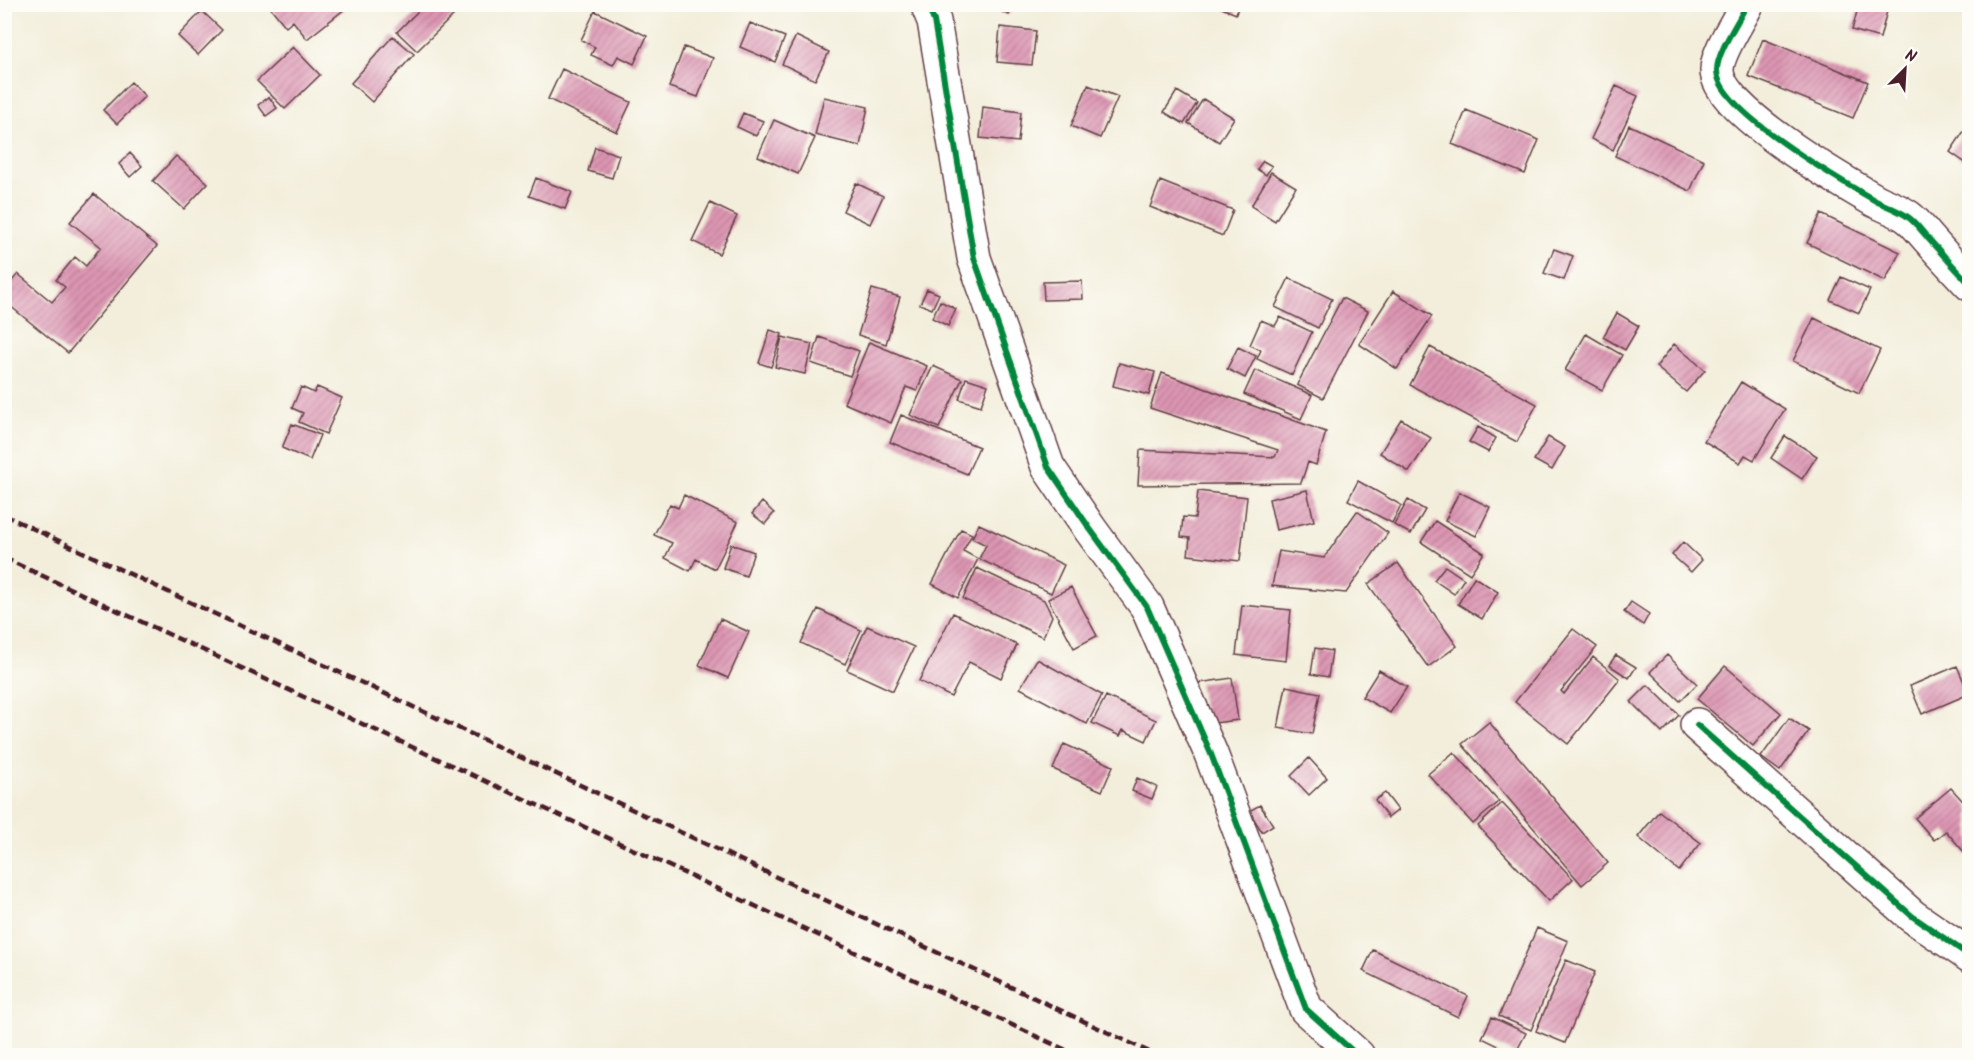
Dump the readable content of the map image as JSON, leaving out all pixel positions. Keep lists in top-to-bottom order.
{
  "north": "top right"
}
